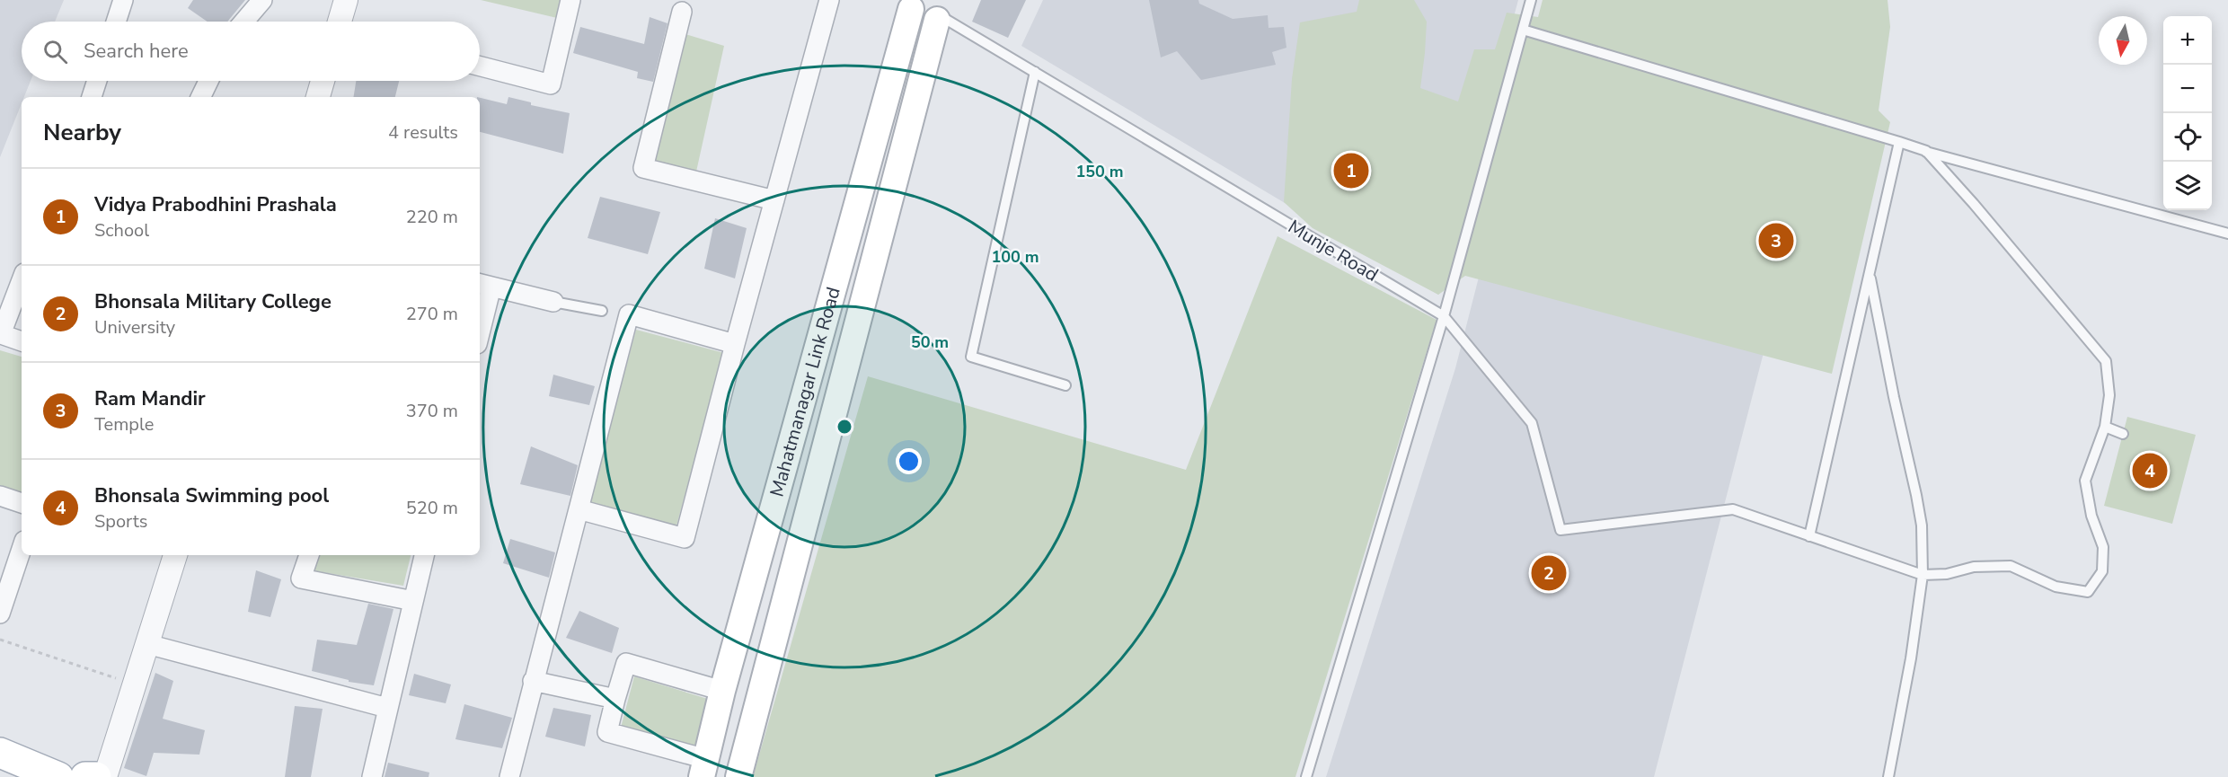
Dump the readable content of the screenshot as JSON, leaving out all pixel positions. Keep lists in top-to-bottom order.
{
  "streets": {
    "main road": ["Mahatmanagar Link Road"],
    "lane": ["Munje Road"]
  },
  "crossings": [
    ["Munje Road", "Mahatmanagar Link Road"]
  ],
  "north": "bottom",
  "page": {
    "map_buttons": ["+", "−"],
    "search": "Search here",
    "heading": ["Nearby", "4 results"],
    "pins": [
      "1",
      "3",
      "4",
      "2"
    ],
    "list": [
      {
        "mark": "1",
        "name": "Vidya Prabodhini Prashala",
        "note": "School",
        "value": "220 m"
      },
      {
        "mark": "2",
        "name": "Bhonsala Military College",
        "note": "University",
        "value": "270 m"
      },
      {
        "mark": "3",
        "name": "Ram Mandir",
        "note": "Temple",
        "value": "370 m"
      },
      {
        "mark": "4",
        "name": "Bhonsala Swimming pool",
        "note": "Sports",
        "value": "520 m"
      }
    ]
  },
  "rings": ["150 m", "100 m", "50 m"]
}
